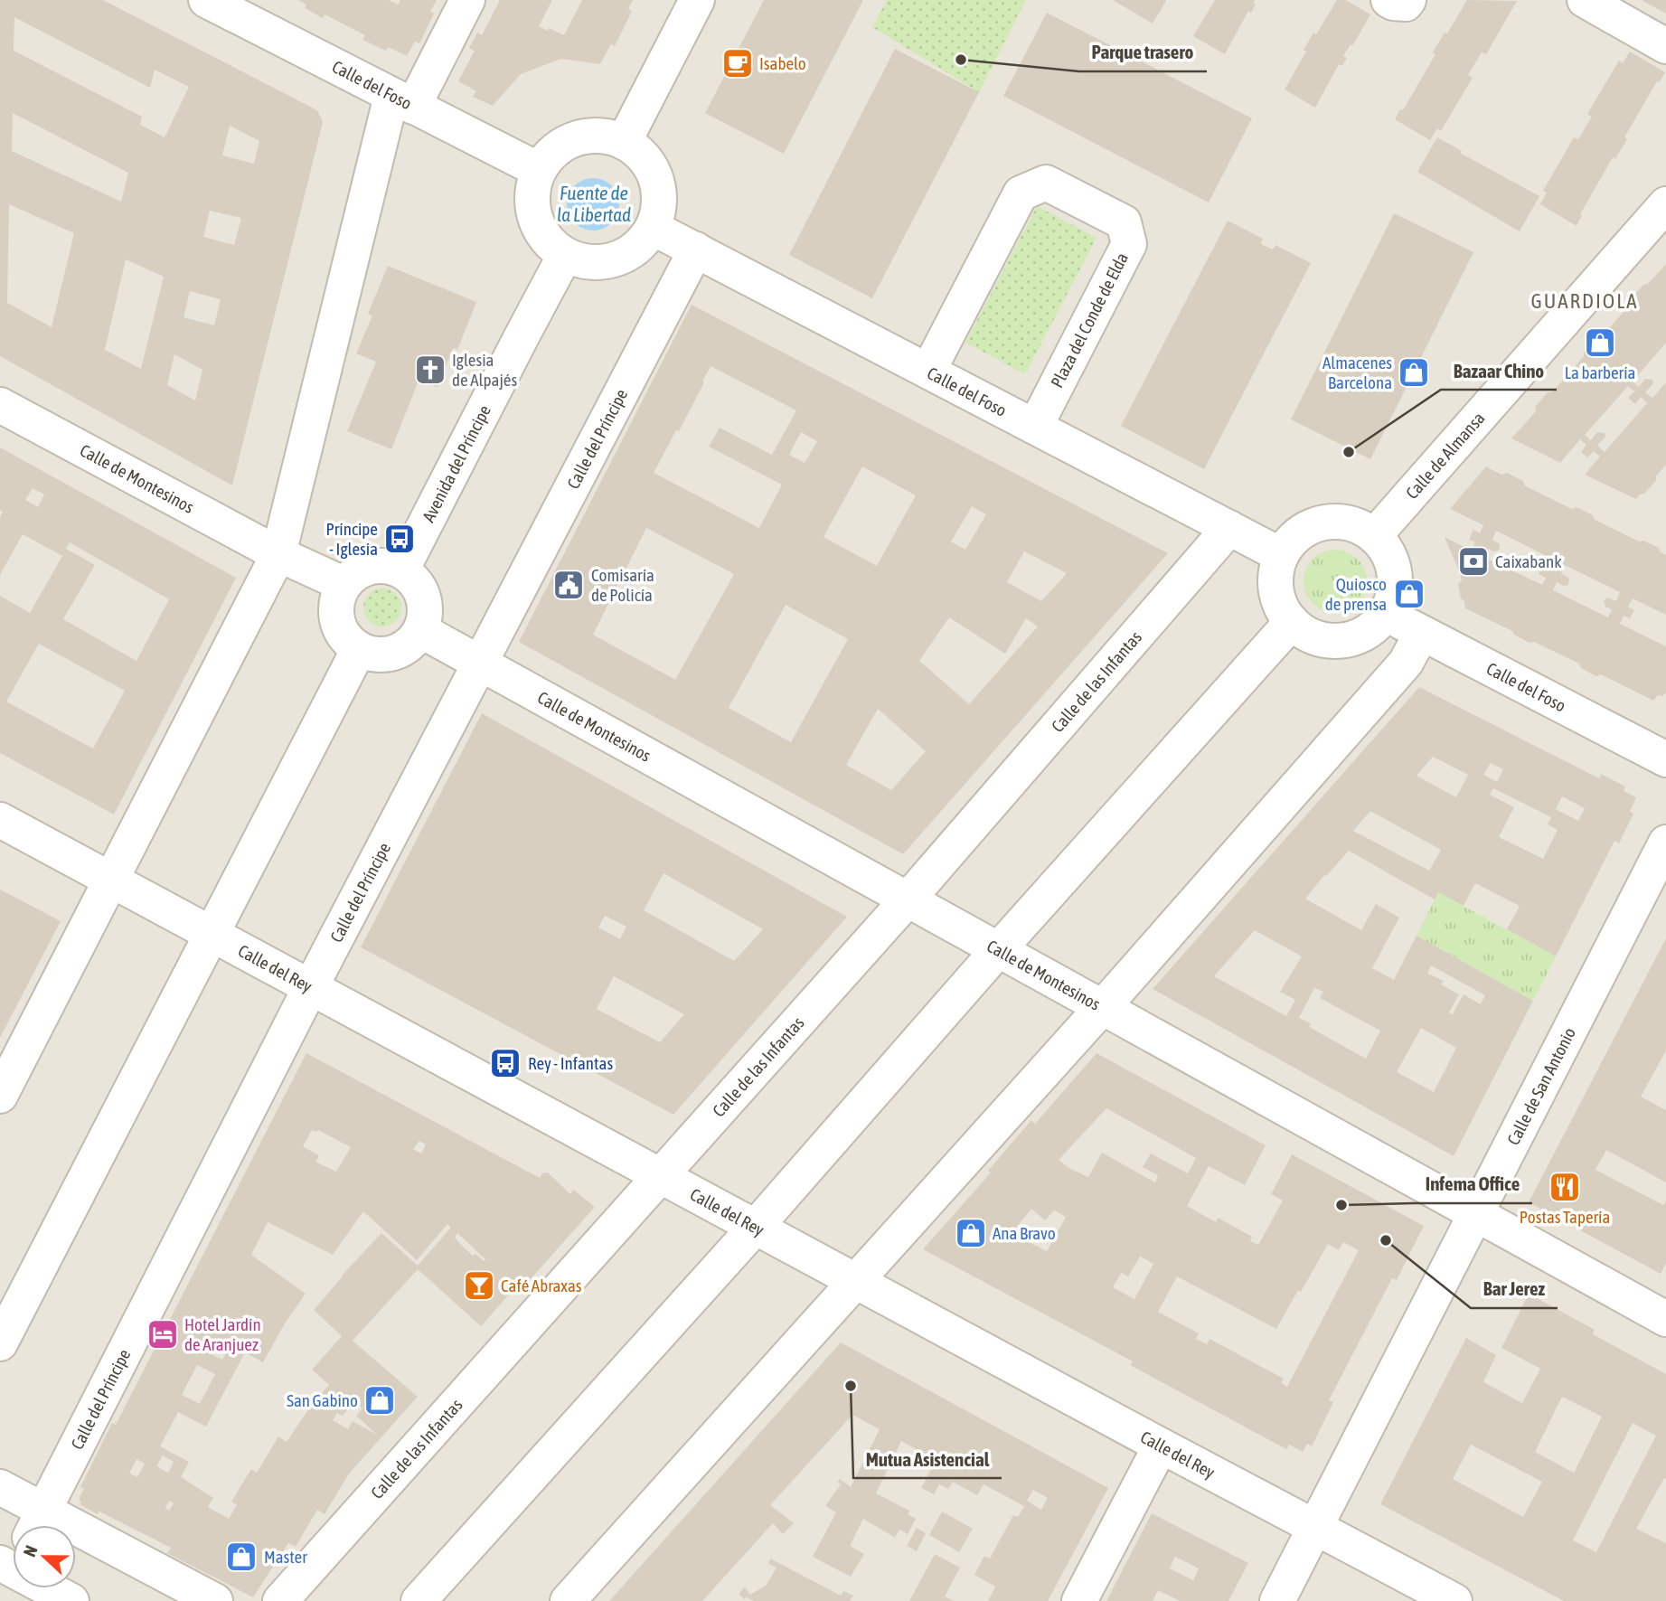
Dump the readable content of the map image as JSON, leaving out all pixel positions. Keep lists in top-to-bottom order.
{
  "streets": {
    "street": [
      "Calle del Foso",
      "Plaza del Conde de Elda",
      "Calle del Príncipe",
      "Calle de Almansa",
      "Avenida del Príncipe",
      "Calle de Montesinos",
      "Calle de las Infantas",
      "Calle del Rey",
      "Calle de San Antonio"
    ]
  },
  "crossings": [
    ["Calle del Foso", "Plaza del Conde de Elda"],
    ["Calle del Foso", "Calle del Príncipe"],
    ["Calle del Foso", "Calle de Almansa"],
    ["Calle del Foso", "Avenida del Príncipe"],
    ["Calle del Foso", "Calle de las Infantas"],
    ["Calle del Príncipe", "Calle de Montesinos"],
    ["Calle del Príncipe", "Calle del Rey"],
    ["Avenida del Príncipe", "Calle de Montesinos"],
    ["Calle de Montesinos", "Calle de las Infantas"],
    ["Calle de Montesinos", "Calle de San Antonio"],
    ["Calle de las Infantas", "Calle del Rey"],
    ["Calle del Rey", "Calle de San Antonio"]
  ],
  "districts": ["GUARDIOLA"],
  "water": ["Fuente de la Libertad"],
  "places": {
    "other": [
      "Parque trasero",
      "Bazaar Chino",
      "Infema Office",
      "Bar Jerez",
      "Mutua Asistencial"
    ],
    "cafe": ["Isabelo"],
    "shop": [
      "La barbería",
      "Almacenes Barcelona",
      "Quiosco de prensa",
      "Ana Bravo",
      "San Gabino",
      "Master"
    ],
    "church": ["Iglesia de Alpajés"],
    "bus stop": ["Príncipe - Iglesia", "Rey - Infantas"],
    "bank": ["Caixabank"],
    "public building": ["Comisaría de Policía"],
    "restaurant": ["Postas Tapería"],
    "bar": ["Café Abraxas"],
    "hotel": ["Hotel Jardín de Aranjuez"]
  },
  "north": "left"
}
